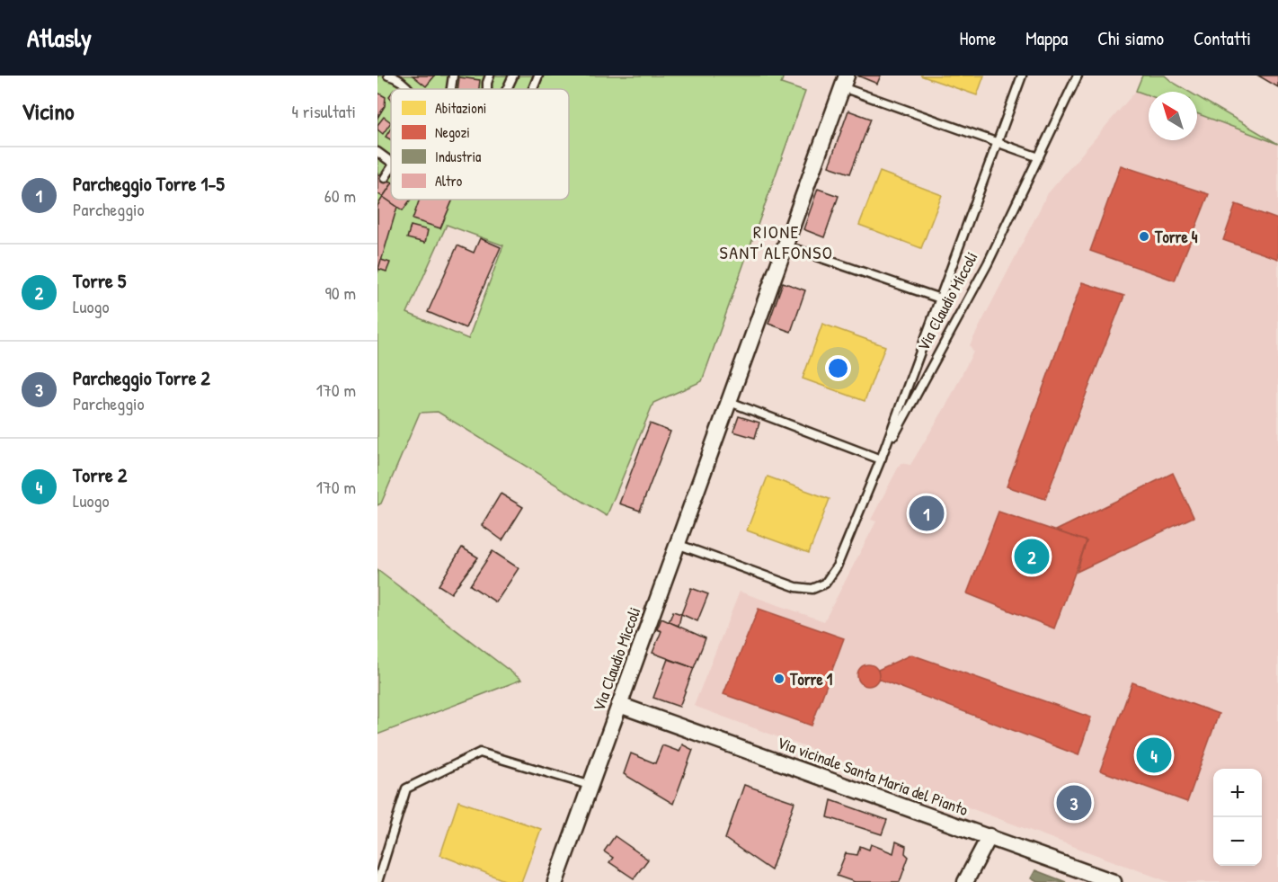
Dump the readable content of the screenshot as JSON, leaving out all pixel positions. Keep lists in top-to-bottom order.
{
  "streets": {
    "street": ["Via Claudio Miccoli", "Via vicinale Santa Maria del Pianto"]
  },
  "crossings": [
    ["Via Claudio Miccoli", "Via vicinale Santa Maria del Pianto"]
  ],
  "districts": ["RIONE SANT'ALFONSO"],
  "places": ["Torre 4", "Torre 1"],
  "legend": [
    "Abitazioni",
    "Negozi",
    "Industria",
    "Altro"
  ],
  "north": "top left",
  "page": {
    "header": "Atlasly",
    "nav": [
      "Home",
      "Mappa",
      "Chi siamo",
      "Contatti"
    ],
    "heading": ["Vicino", "4 risultati"],
    "list": [
      {
        "mark": "1",
        "name": "Parcheggio Torre 1-5",
        "note": "Parcheggio",
        "value": "60 m"
      },
      {
        "mark": "2",
        "name": "Torre 5",
        "note": "Luogo",
        "value": "90 m"
      },
      {
        "mark": "3",
        "name": "Parcheggio Torre 2",
        "note": "Parcheggio",
        "value": "170 m"
      },
      {
        "mark": "4",
        "name": "Torre 2",
        "note": "Luogo",
        "value": "170 m"
      }
    ],
    "pins": [
      "1",
      "2",
      "4",
      "3"
    ],
    "map_buttons": ["+", "−"]
  }
}
